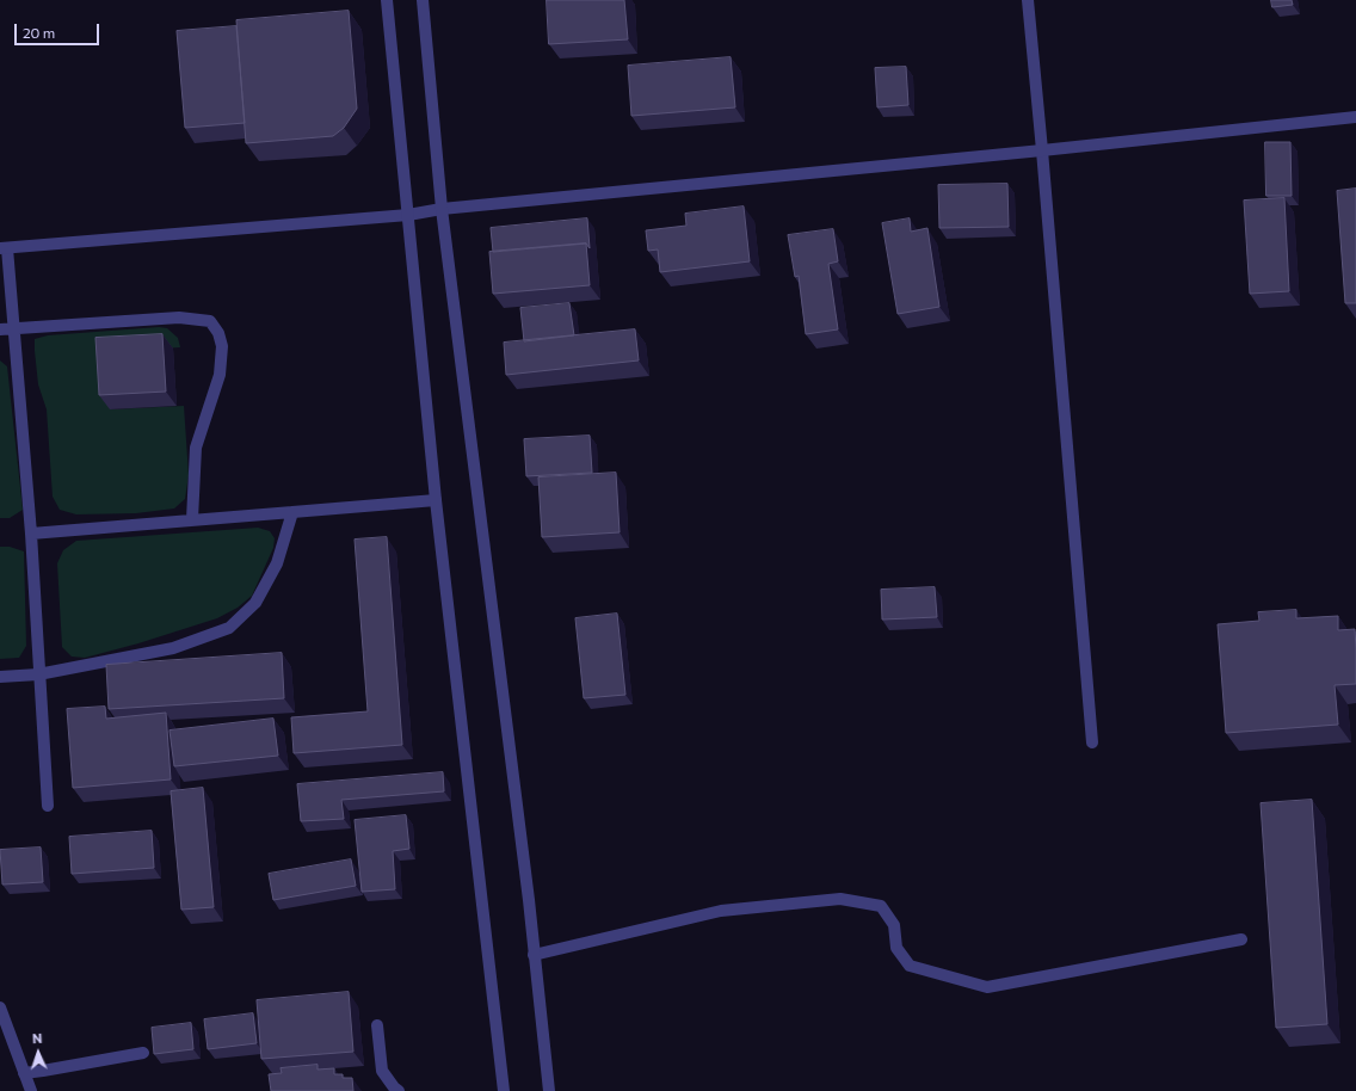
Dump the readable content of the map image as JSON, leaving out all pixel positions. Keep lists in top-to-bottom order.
{
  "scale_bar": "20 m",
  "north": "top"
}
